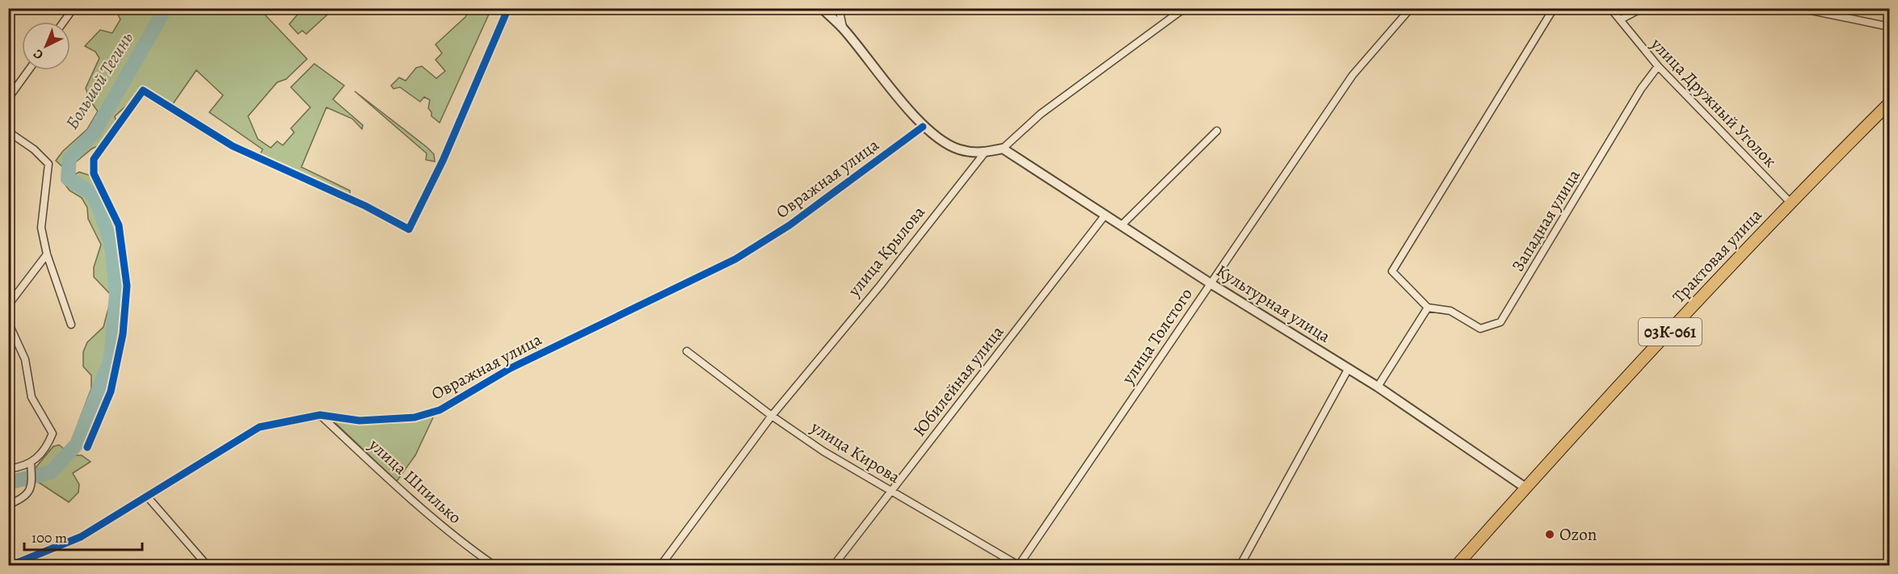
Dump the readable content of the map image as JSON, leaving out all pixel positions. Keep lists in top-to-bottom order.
{
  "streets": {
    "main road": ["Трактовая улица", "03К-061"],
    "street": [
      "улица Дружный Уголок",
      "Овражная улица",
      "Западная улица",
      "улица Крылова",
      "Культурная улица",
      "улица Толстого",
      "Юбилейная улица",
      "улица Кирова",
      "улица Шпилько"
    ]
  },
  "crossings": [
    ["улица Дружный Уголок", "Западная улица"],
    ["улица Дружный Уголок", "Трактовая улица"],
    ["Овражная улица", "улица Шпилько"],
    ["улица Крылова", "улица Кирова"],
    ["Трактовая улица", "Культурная улица"],
    ["Культурная улица", "улица Толстого"],
    ["Культурная улица", "Юбилейная улица"],
    ["улица Толстого", "улица Кирова"],
    ["Юбилейная улица", "улица Кирова"]
  ],
  "water": ["Большой Тегинь"],
  "places": ["Ozon"],
  "scale_bar": "100 m",
  "north": "bottom left"
}
